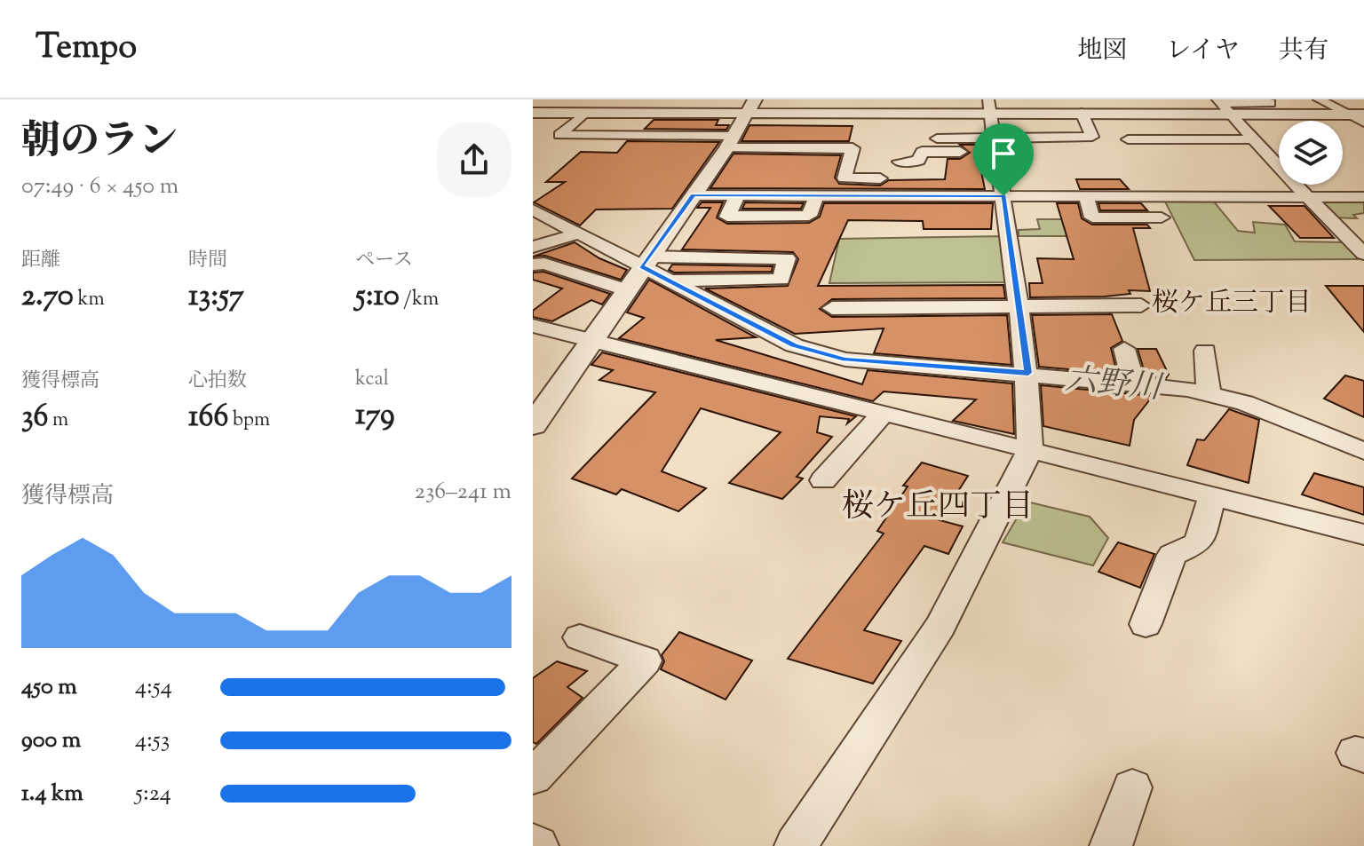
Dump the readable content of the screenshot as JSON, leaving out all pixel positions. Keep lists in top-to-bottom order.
{
  "districts": ["桜ケ丘三丁目", "桜ケ丘四丁目"],
  "water": ["六野川"],
  "page": {
    "header": "Tempo",
    "nav": ["地図", "レイヤ", "共有"],
    "heading": ["朝のラン", "07:49 · 6 × 450 m"],
    "stats": [
      ["距離", "2.70 km"],
      ["時間", "13:57"],
      ["ペース", "5:10 /km"],
      ["獲得標高", "36 m"],
      ["心拍数", "166 bpm"],
      ["kcal", "179"]
    ],
    "chart": ["獲得標高", "236–241 m"],
    "list": [
      {
        "name": "450 m",
        "note": "4:54"
      },
      {
        "name": "900 m",
        "note": "4:53"
      },
      {
        "name": "1.4 km",
        "note": "5:24"
      }
    ]
  }
}
